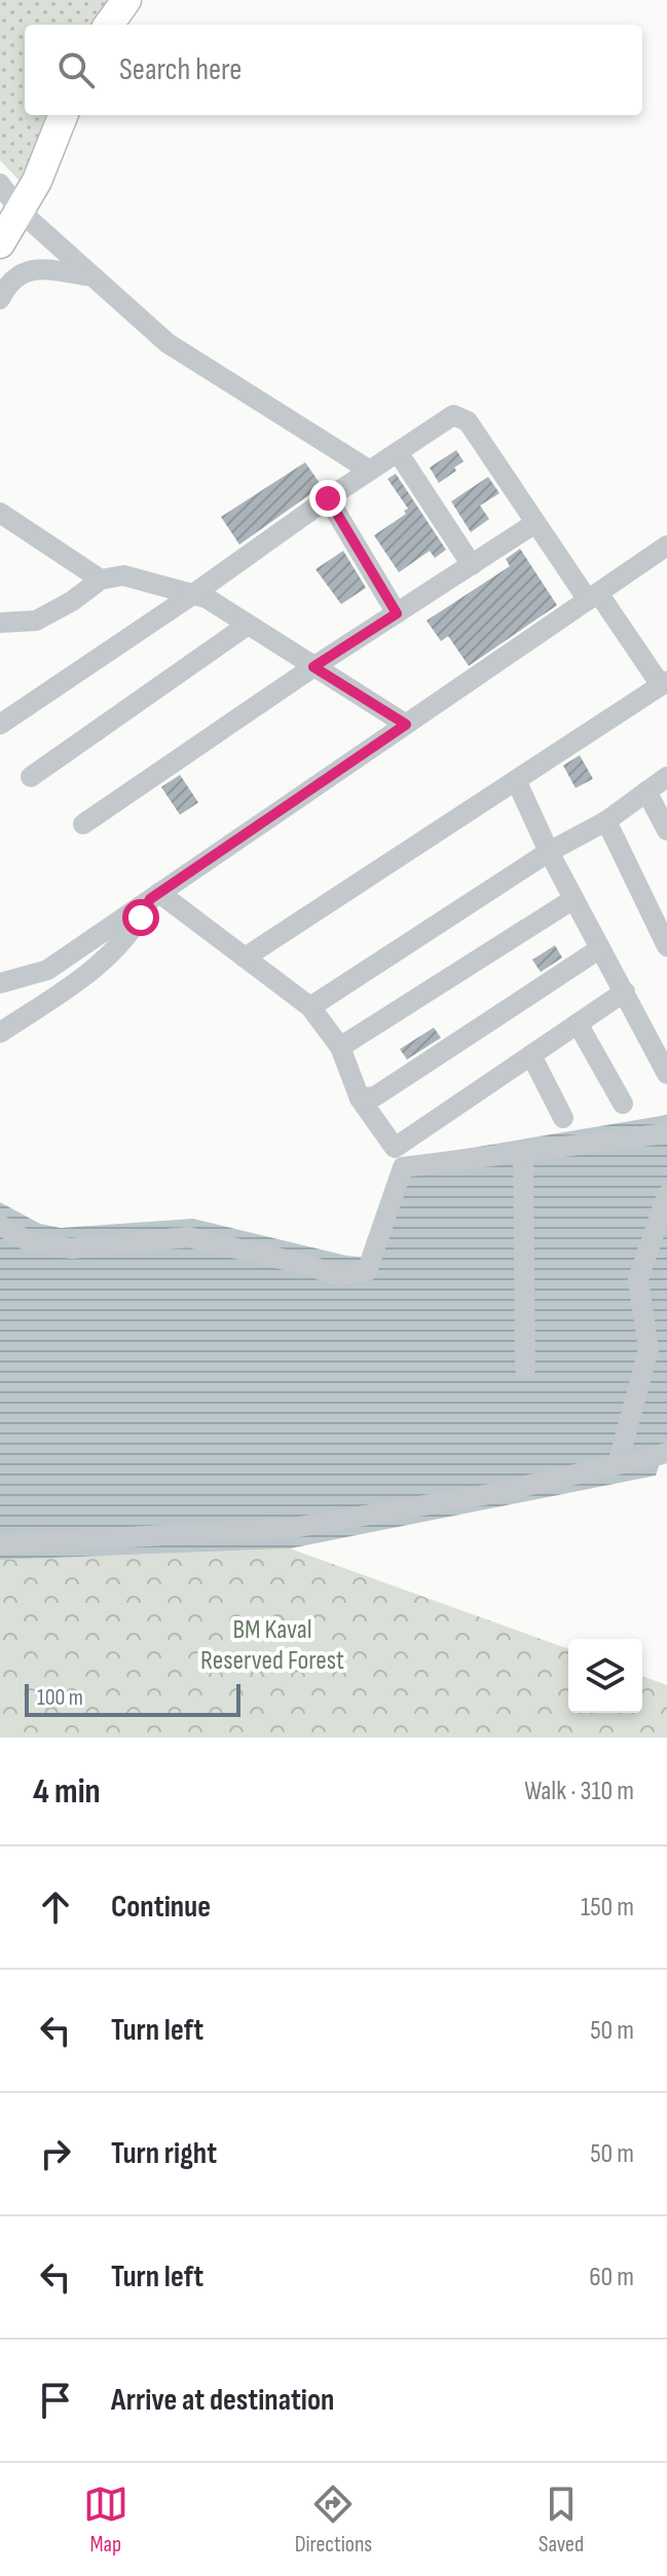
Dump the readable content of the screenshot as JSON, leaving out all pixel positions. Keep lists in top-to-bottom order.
{
  "parks": ["BM Kaval Reserved Forest"],
  "scale_bar": "100 m",
  "page": {
    "search": "Search here",
    "scale": "100 m",
    "heading": ["4 min", "Walk · 310 m"],
    "list": [
      ["Continue", "150 m"],
      ["Turn left", "50 m"],
      ["Turn right", "50 m"],
      ["Turn left", "60 m"],
      "Arrive at destination"
    ],
    "nav": ["Map", "Directions", "Saved"]
  }
}
